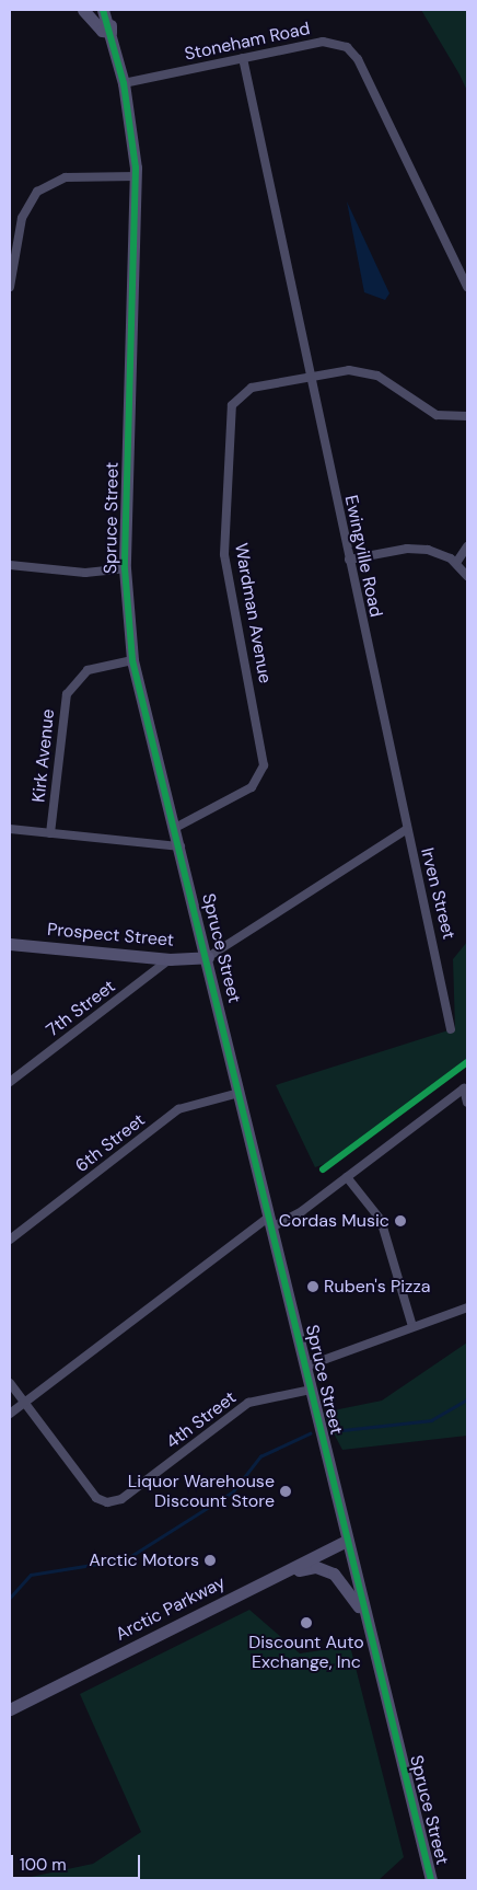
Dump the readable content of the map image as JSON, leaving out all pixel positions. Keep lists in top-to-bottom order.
{
  "streets": {
    "street": [
      "Stoneham Road",
      "Spruce Street",
      "Ewingville Road",
      "Wardman Avenue",
      "Kirk Avenue",
      "Irven Street",
      "Prospect Street",
      "7th Street",
      "6th Street",
      "4th Street",
      "Arctic Parkway"
    ]
  },
  "crossings": [
    ["Stoneham Road", "Spruce Street"],
    ["Stoneham Road", "Ewingville Road"],
    ["Spruce Street", "Wardman Avenue"],
    ["Spruce Street", "Kirk Avenue"],
    ["Spruce Street", "Prospect Street"],
    ["Spruce Street", "6th Street"],
    ["Spruce Street", "4th Street"],
    ["Spruce Street", "Arctic Parkway"],
    ["Ewingville Road", "Wardman Avenue"],
    ["Ewingville Road", "Irven Street"],
    ["Prospect Street", "7th Street"]
  ],
  "places": [
    "Cordas Music",
    "Ruben's Pizza",
    "Liquor Warehouse Discount Store",
    "Arctic Motors",
    "Discount Auto Exchange, Inc"
  ],
  "scale_bar": "100 m"
}
